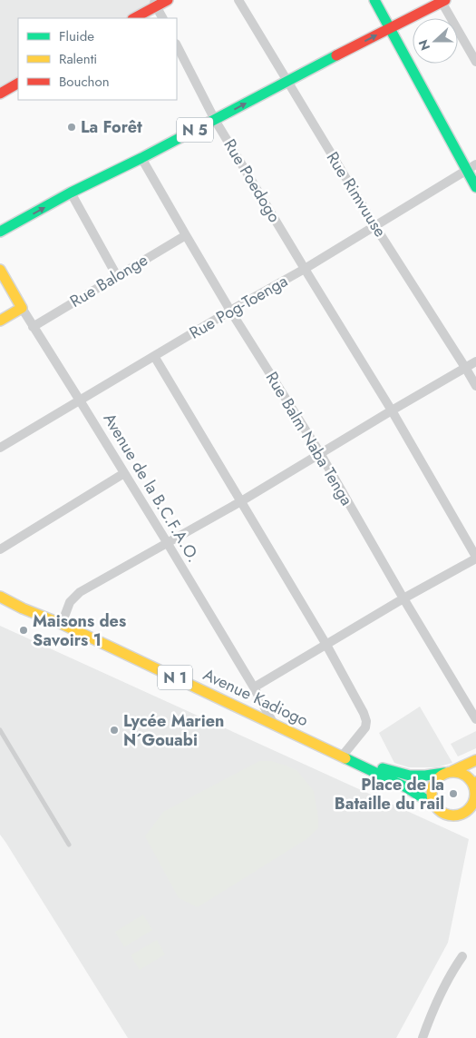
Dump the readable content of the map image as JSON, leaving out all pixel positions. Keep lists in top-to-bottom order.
{
  "streets": {
    "main road": [
      "N 5",
      "Avenue de la B.C.F.A.O.",
      "N 1",
      "Avenue Kadiogo"
    ],
    "street": [
      "Rue Poedogo",
      "Rue Rimvuuse",
      "Rue Balonge",
      "Rue Pog-Toenga",
      "Rue Balm Naba Tenga"
    ]
  },
  "crossings": [
    ["N 5", "Rue Poedogo"],
    ["N 5", "Rue Rimvuuse"],
    ["N 5", "Rue Balm Naba Tenga"],
    ["Rue Poedogo", "Rue Pog-Toenga"],
    ["Rue Rimvuuse", "Rue Pog-Toenga"],
    ["Rue Balonge", "Rue Balm Naba Tenga"],
    ["Rue Balonge", "Avenue de la B.C.F.A.O."],
    ["Rue Pog-Toenga", "Rue Balm Naba Tenga"],
    ["Rue Pog-Toenga", "Avenue de la B.C.F.A.O."],
    ["Avenue de la B.C.F.A.O.", "Avenue Kadiogo"],
    ["N 1", "Avenue Kadiogo"]
  ],
  "places": [
    "La Forêt",
    "Maisons des Savoirs 1",
    "Lycée Marien N´Gouabi",
    "Place de la Bataille du rail"
  ],
  "legend": ["Fluide", "Ralenti", "Bouchon"],
  "north": "left"
}
